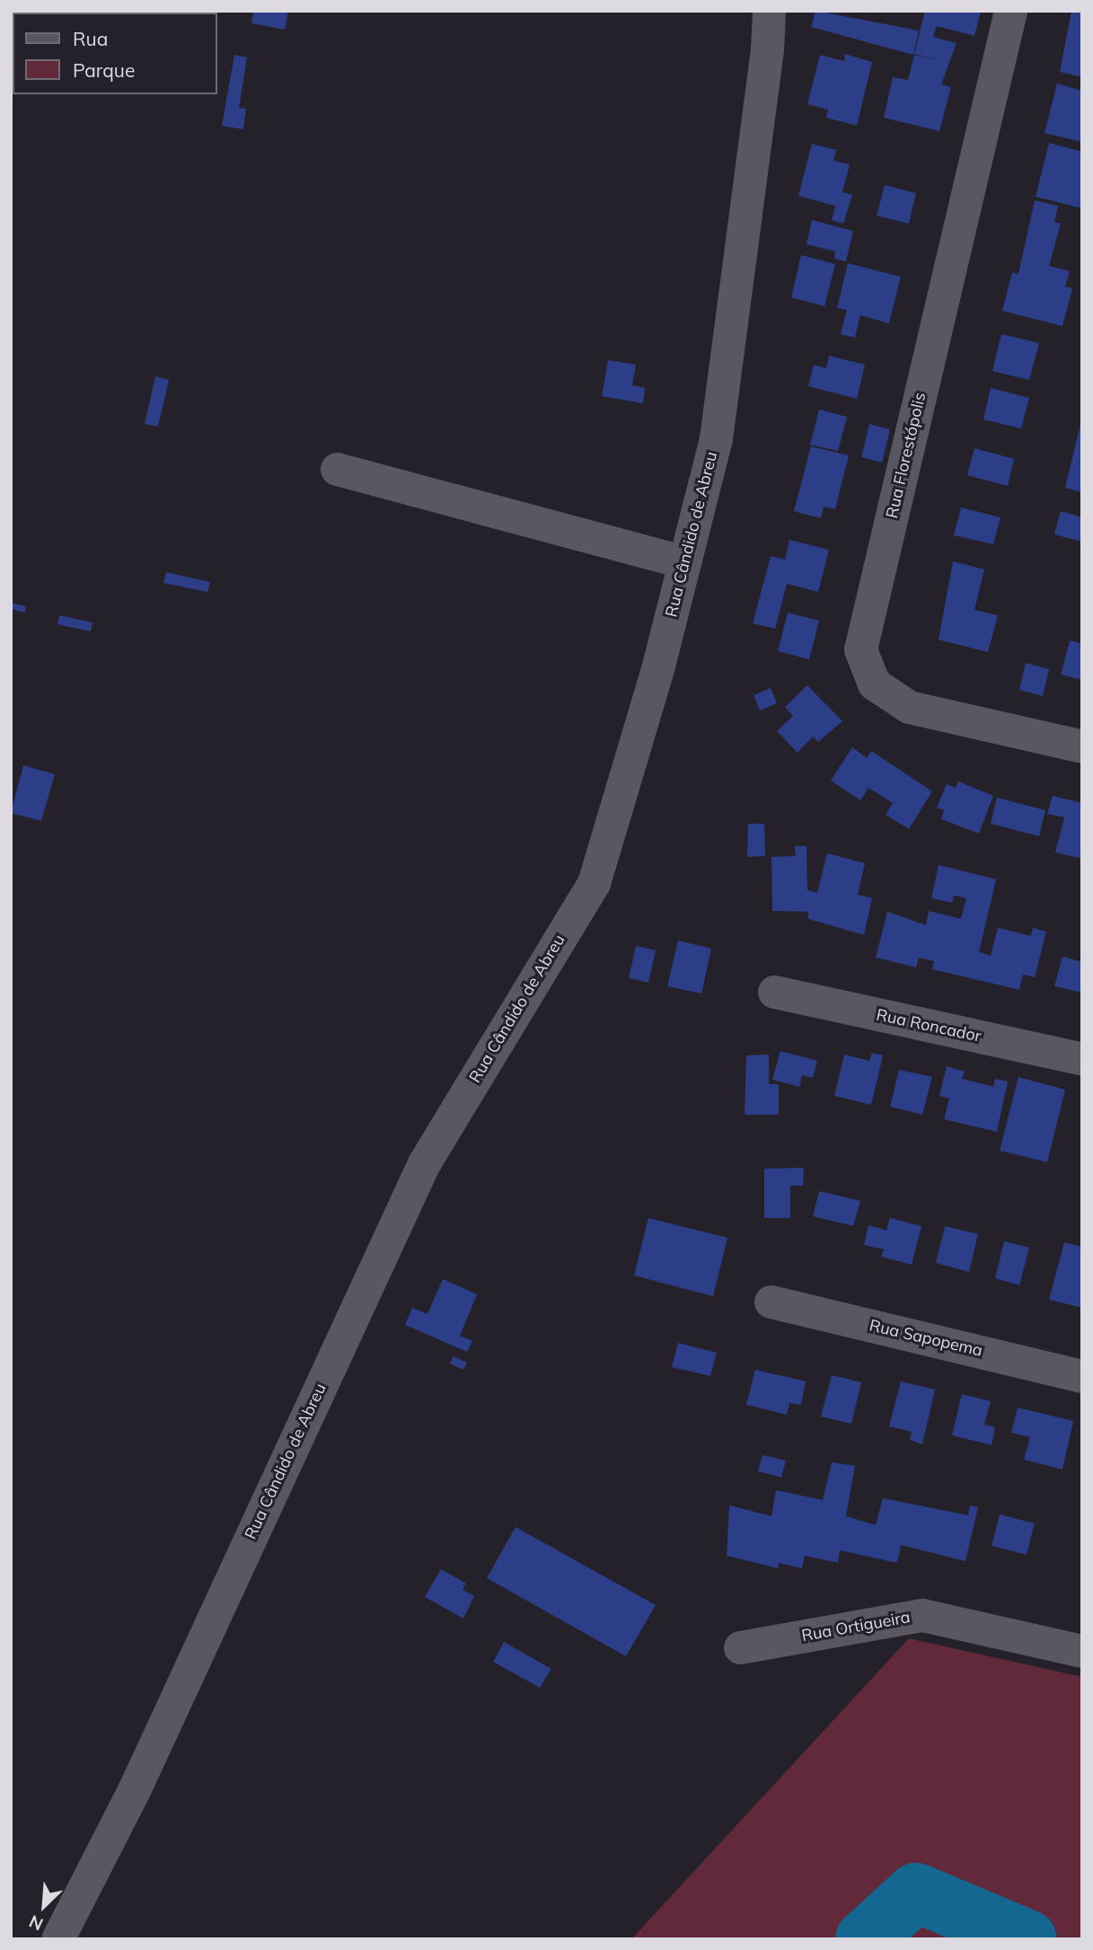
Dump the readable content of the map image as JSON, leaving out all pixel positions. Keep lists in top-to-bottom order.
{
  "streets": {
    "street": [
      "Rua Florestópolis",
      "Rua Cândido de Abreu",
      "Rua Roncador",
      "Rua Sapopema",
      "Rua Ortigueira"
    ]
  },
  "legend": ["Rua", "Parque"],
  "north": "bottom left"
}
